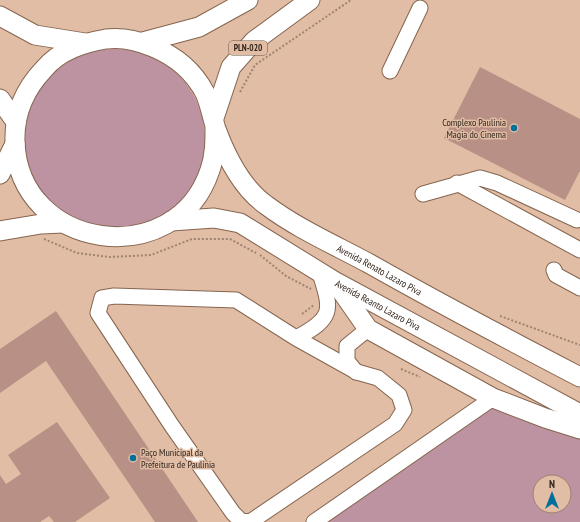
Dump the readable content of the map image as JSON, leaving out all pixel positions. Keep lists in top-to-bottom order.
{
  "streets": {
    "main road": ["PLN-020", "Avenida Renato Lazaro Piva", "Avenida Reanto Lazaro Piva"]
  },
  "crossings": [
    ["PLN-020", "Avenida Renato Lazaro Piva"]
  ],
  "places": ["Complexo Paulínia Magia do Cinema", "Paço Municipal da Prefeitura de Paulínia"],
  "north": "top"
}
